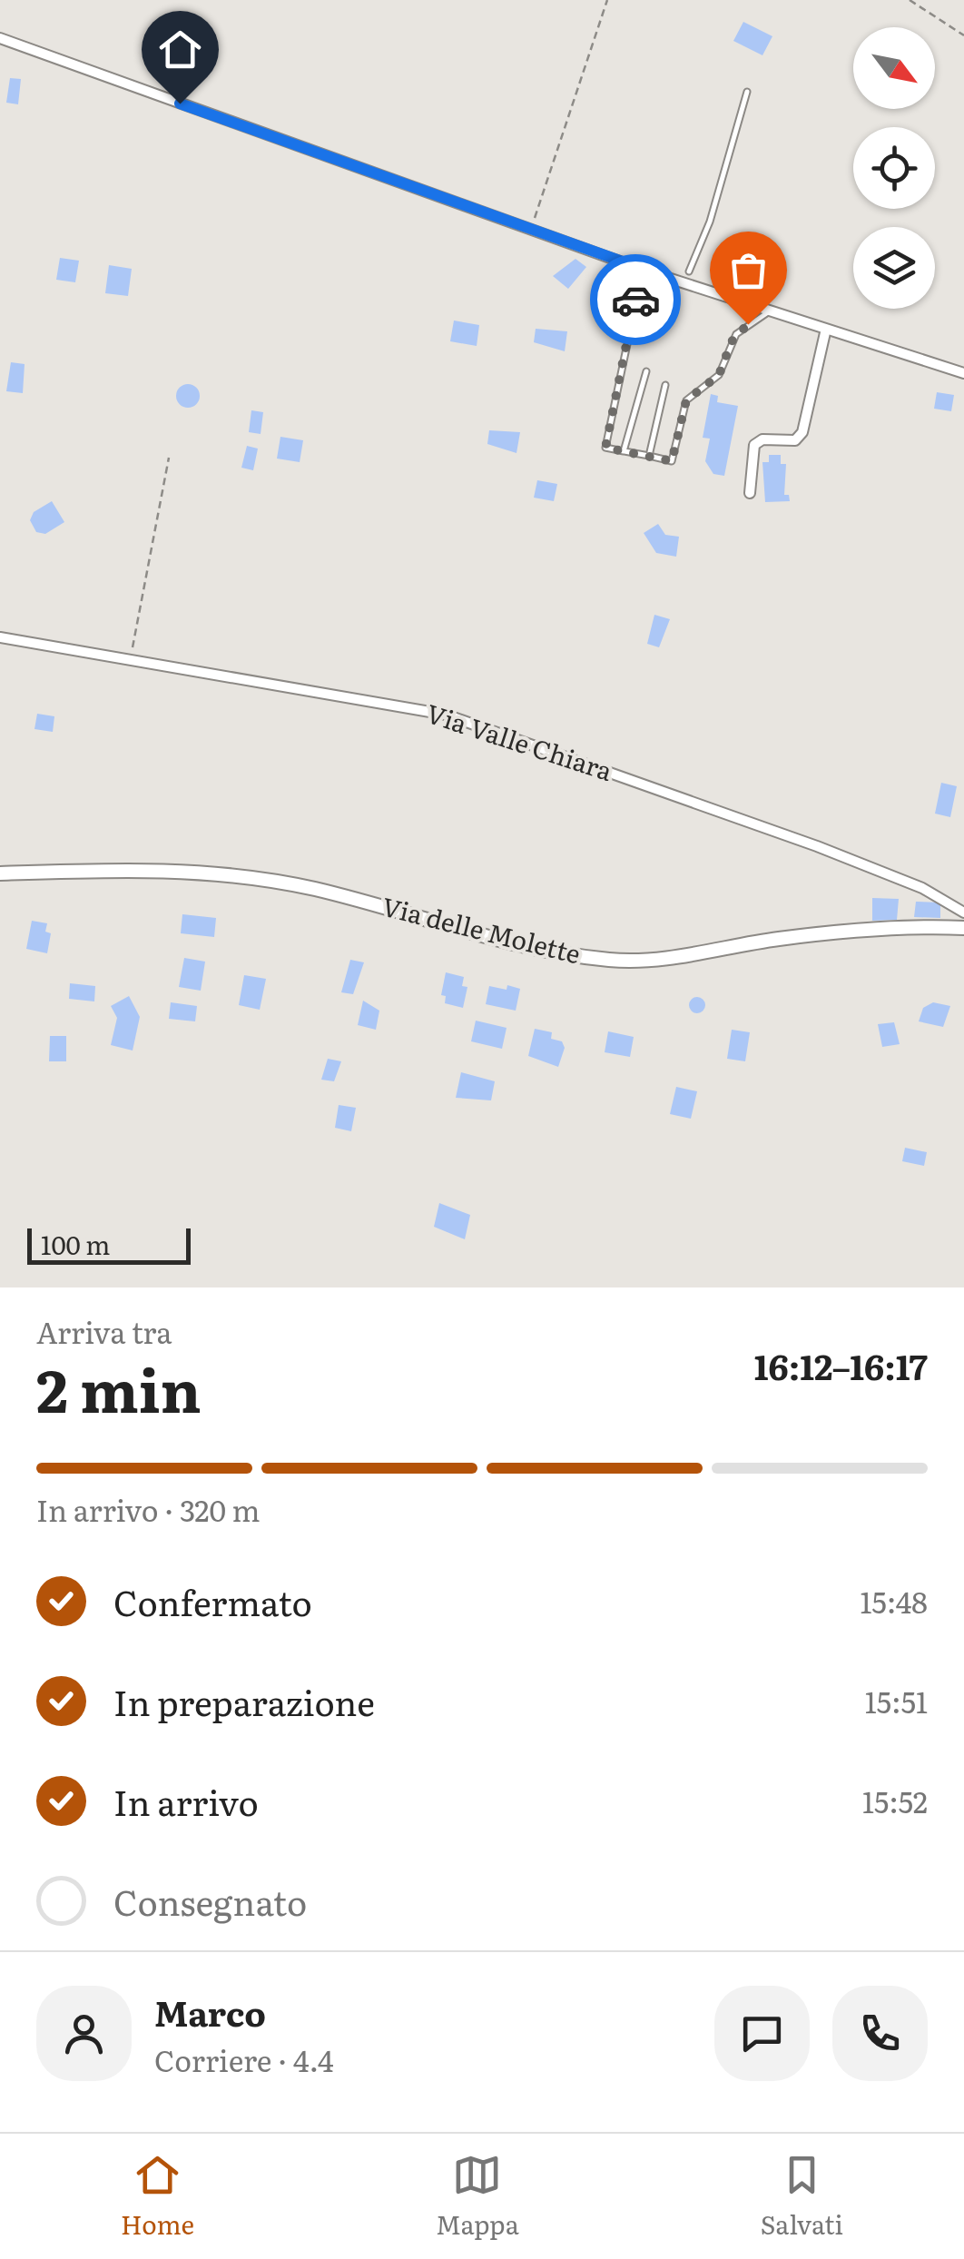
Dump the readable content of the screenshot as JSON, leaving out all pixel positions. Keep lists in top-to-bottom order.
{
  "streets": {
    "street": ["Via Valle Chiara", "Via delle Molette"]
  },
  "scale_bar": "100 m",
  "north": "bottom right",
  "page": {
    "scale": "100 m",
    "heading": ["2 min", "Arriva tra", "16:12–16:17"],
    "panel": ["Marco", "Corriere · 4.4"],
    "bar": "In arrivo · 320 m",
    "list": [
      ["Confermato", "15:48"],
      ["In preparazione", "15:51"],
      ["In arrivo", "15:52"],
      "Consegnato"
    ],
    "tabs": ["Home", "Mappa", "Salvati"]
  }
}
